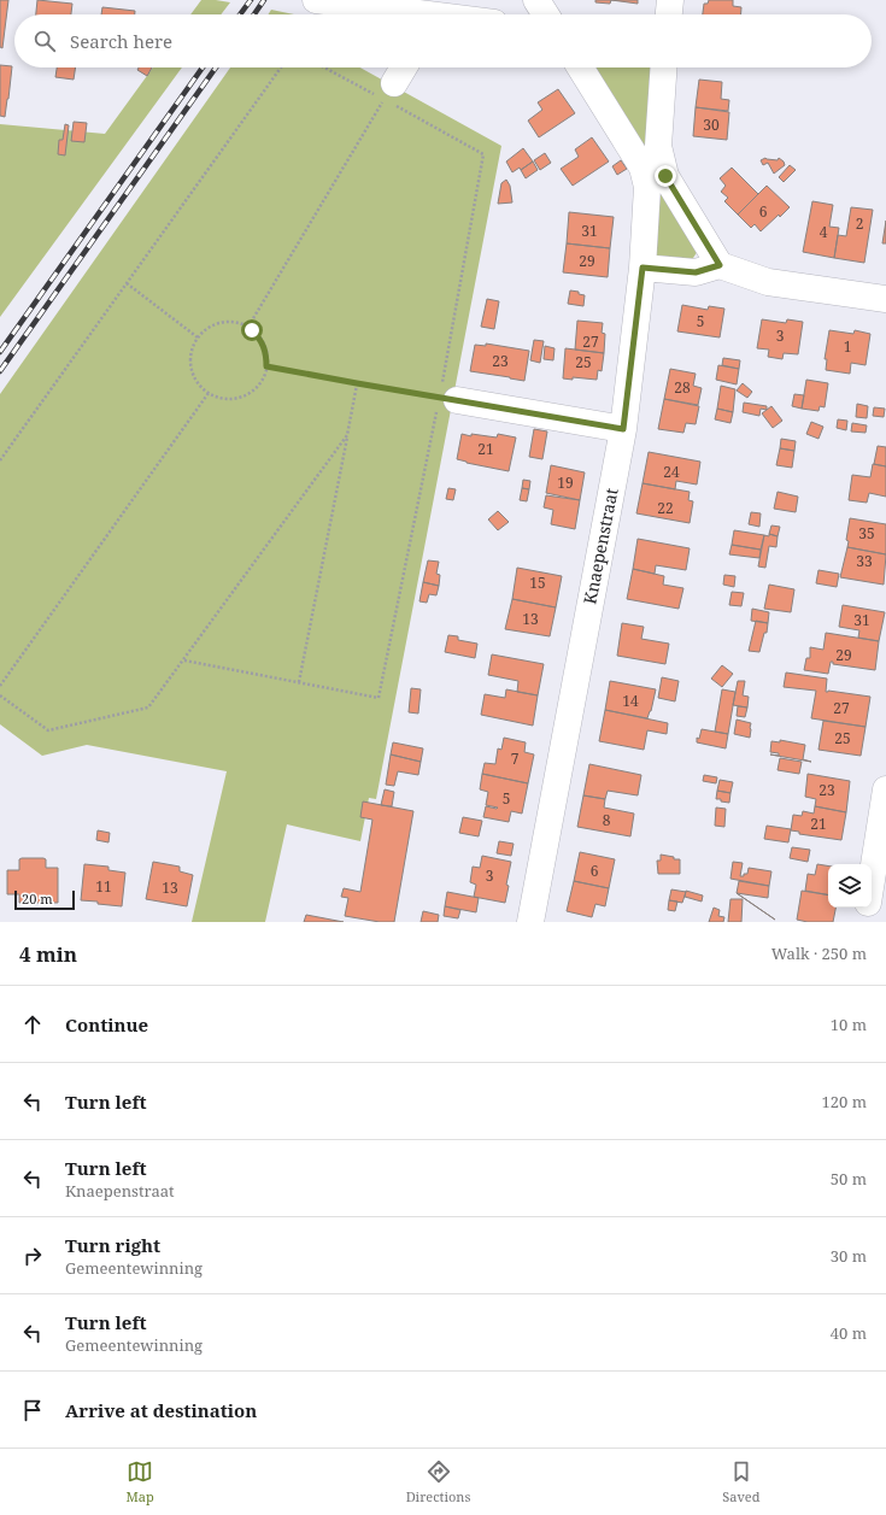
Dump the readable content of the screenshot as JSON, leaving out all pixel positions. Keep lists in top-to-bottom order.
{
  "streets": {
    "street": ["Knaepenstraat"]
  },
  "house_numbers": [
    "30",
    "6",
    "2",
    "31",
    "4",
    "29",
    "5",
    "3",
    "27",
    "1",
    "23",
    "25",
    "28",
    "21",
    "24",
    "19",
    "22",
    "35",
    "33",
    "15",
    "13",
    "31",
    "29",
    "14",
    "27",
    "25",
    "7",
    "23",
    "5",
    "8",
    "21",
    "6",
    "3",
    "11",
    "13"
  ],
  "scale_bar": "20 m",
  "page": {
    "search": "Search here",
    "scale": "20 m",
    "heading": ["4 min", "Walk · 250 m"],
    "list": [
      ["Continue", "10 m"],
      ["Turn left", "120 m"],
      ["Turn left", "Knaepenstraat", "50 m"],
      ["Turn right", "Gemeentewinning", "30 m"],
      ["Turn left", "Gemeentewinning", "40 m"],
      "Arrive at destination"
    ],
    "nav": ["Map", "Directions", "Saved"]
  }
}
